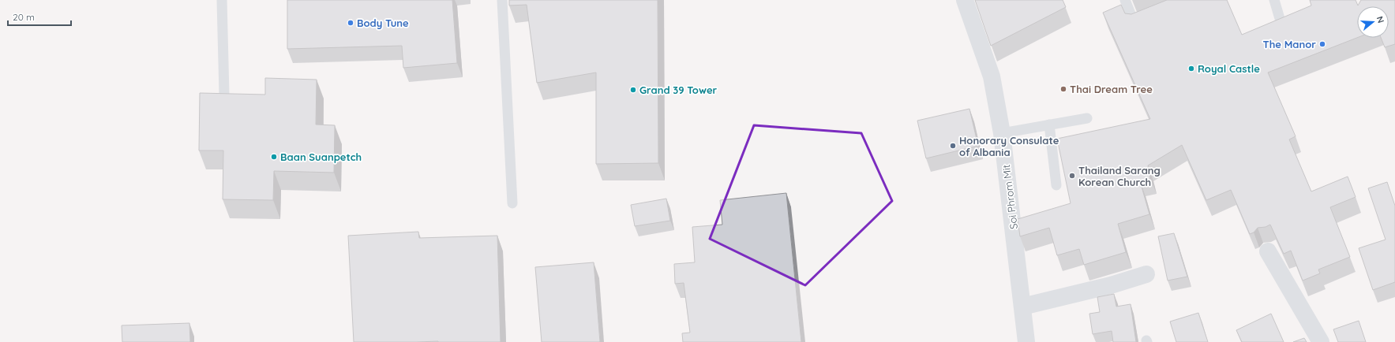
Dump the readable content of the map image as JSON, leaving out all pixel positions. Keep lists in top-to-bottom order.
{
  "streets": {
    "street": ["Soi Phrom Mit"]
  },
  "places": [
    "Body Tune",
    "The Manor",
    "Royal Castle",
    "Thai Dream Tree",
    "Grand 39 Tower",
    "Honorary Consulate of Albania",
    "Baan Suanpetch",
    "Thailand Sarang Korean Church"
  ],
  "scale_bar": "20 m",
  "north": "right"
}
